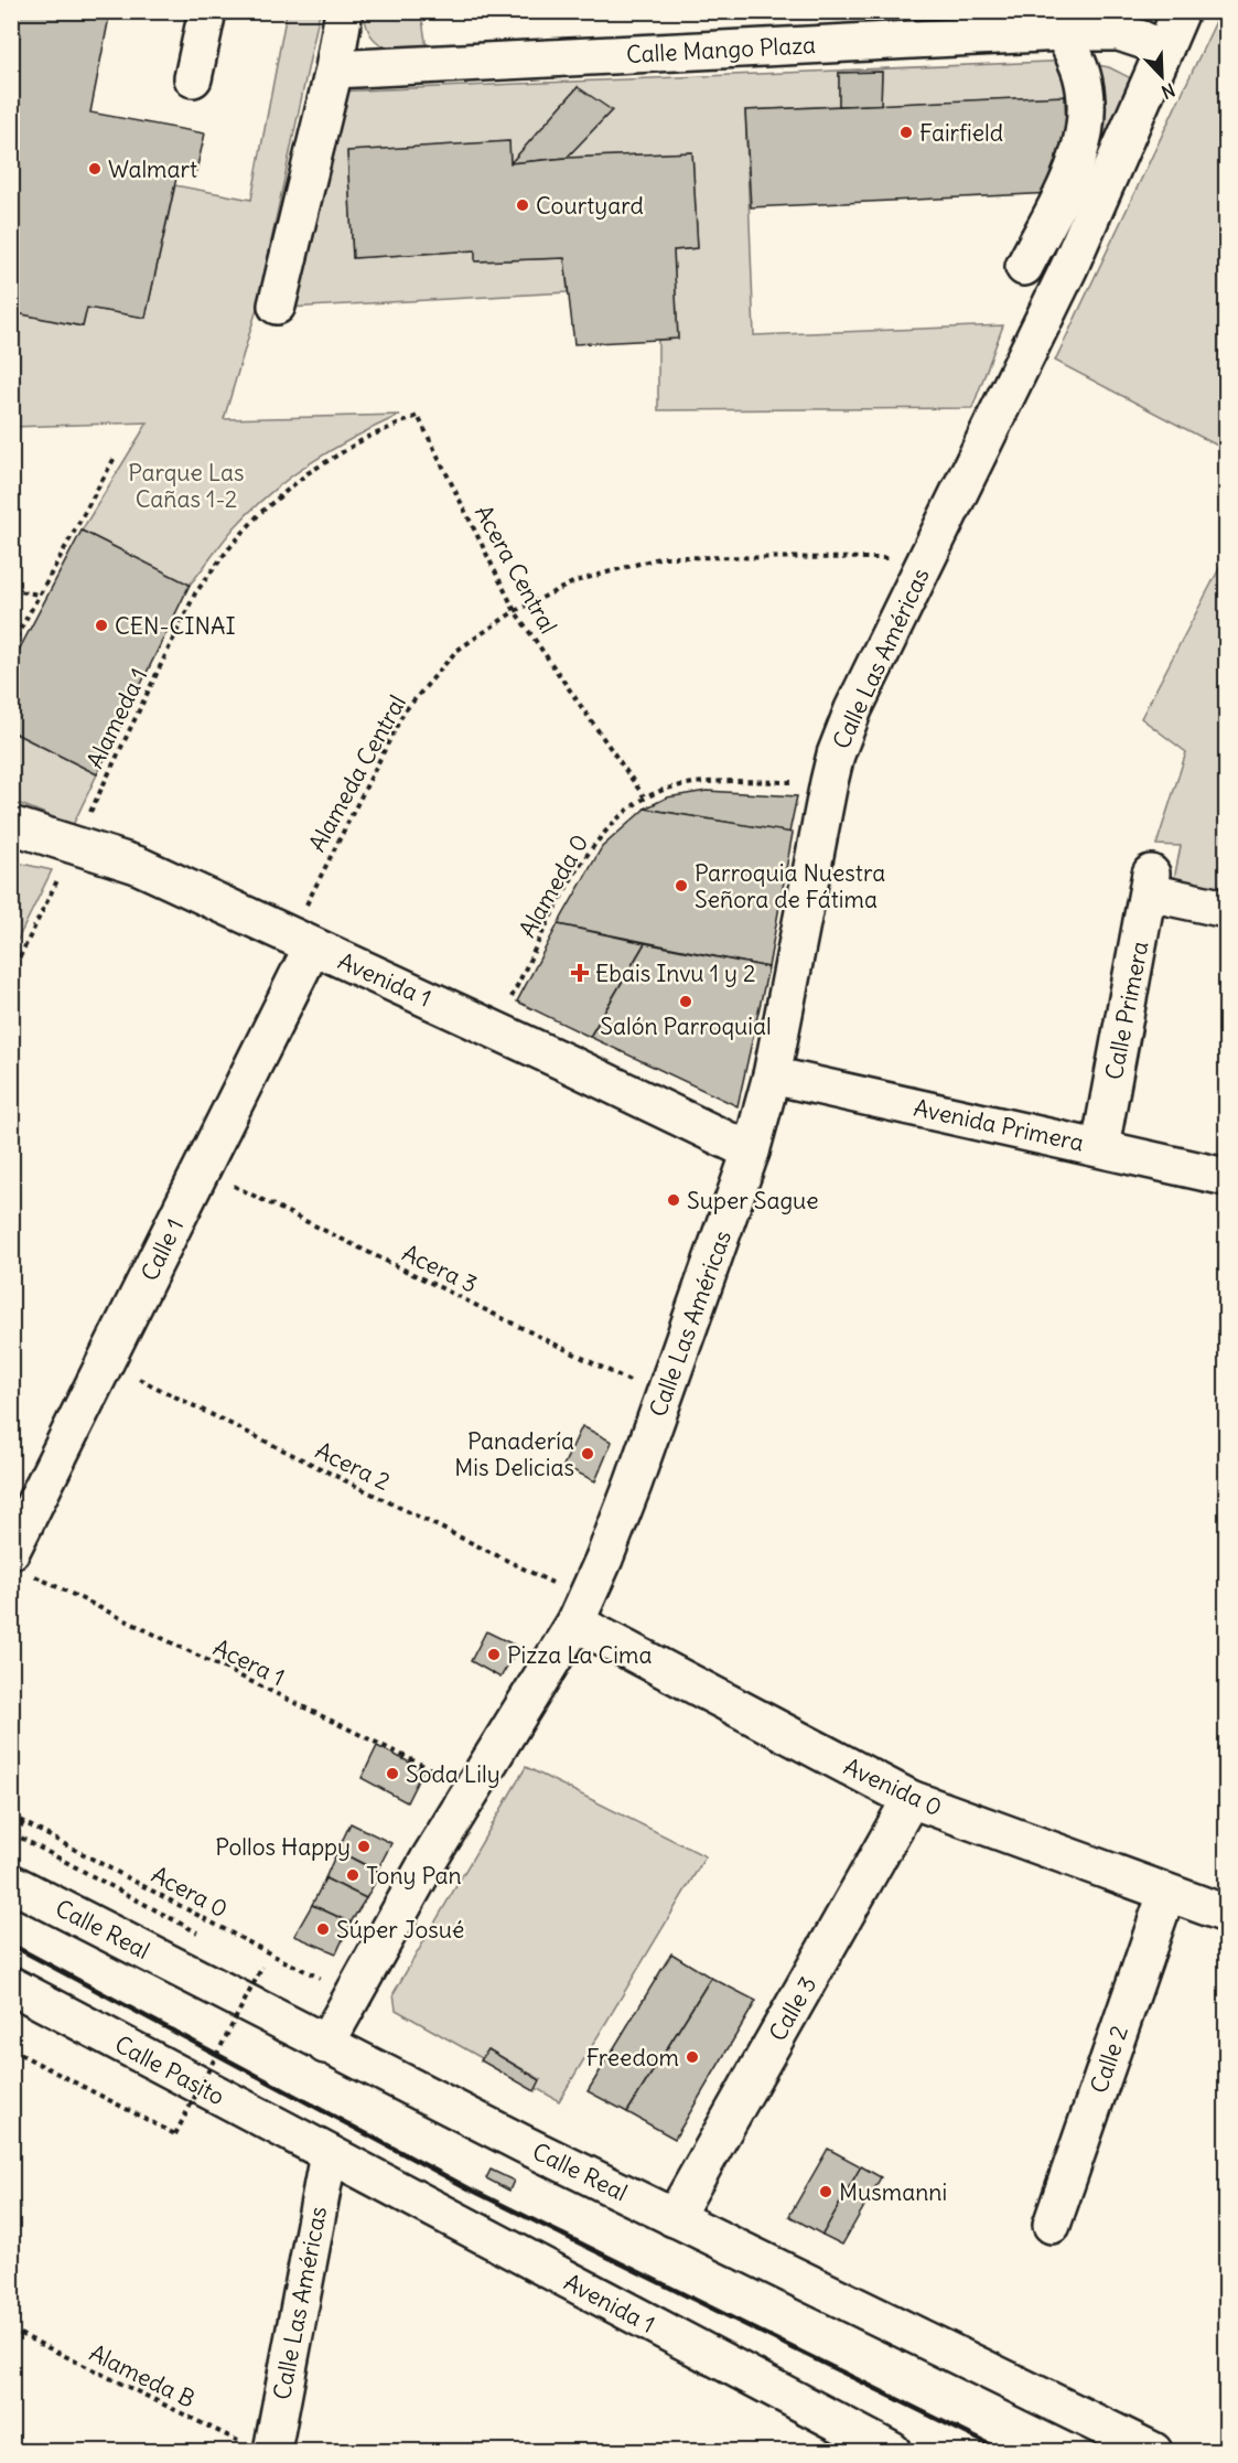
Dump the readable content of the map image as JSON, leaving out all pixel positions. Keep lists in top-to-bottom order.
{
  "streets": {
    "street": [
      "Calle Mango Plaza",
      "Calle Las Américas",
      "Avenida 1",
      "Calle Primera",
      "Avenida Primera",
      "Calle 1",
      "Avenida 0",
      "Calle Real",
      "Calle 3",
      "Calle 2",
      "Calle Pasito"
    ],
    "path": [
      "Acera Central",
      "Alameda 1",
      "Alameda Central",
      "Alameda 0",
      "Acera 3",
      "Acera 2",
      "Acera 1",
      "Acera 0",
      "Alameda B"
    ]
  },
  "crossings": [
    ["Calle Mango Plaza", "Calle Las Américas"],
    ["Acera Central", "Alameda 1"],
    ["Acera Central", "Alameda Central"],
    ["Acera Central", "Alameda 0"],
    ["Calle Las Américas", "Alameda Central"],
    ["Calle Las Américas", "Alameda 0"],
    ["Calle Las Américas", "Avenida 1"],
    ["Calle Las Américas", "Avenida Primera"],
    ["Calle Las Américas", "Acera 3"],
    ["Calle Las Américas", "Acera 2"],
    ["Calle Las Américas", "Acera 1"],
    ["Calle Las Américas", "Avenida 0"],
    ["Calle Las Américas", "Acera 0"],
    ["Calle Las Américas", "Calle Real"],
    ["Calle Las Américas", "Calle Pasito"],
    ["Calle Las Américas", "Alameda B"],
    ["Alameda 1", "Avenida 1"],
    ["Alameda Central", "Avenida 1"],
    ["Alameda Central", "Calle 1"],
    ["Alameda 0", "Avenida 1"],
    ["Avenida 1", "Calle 1"],
    ["Avenida 1", "Calle Pasito"],
    ["Calle Primera", "Avenida Primera"],
    ["Calle 1", "Acera 3"],
    ["Calle 1", "Acera 2"],
    ["Calle 1", "Acera 1"],
    ["Acera 2", "Avenida 0"],
    ["Avenida 0", "Calle 3"],
    ["Avenida 0", "Calle 2"],
    ["Calle Real", "Calle 3"]
  ],
  "parks": ["Parque Las Cañas 1-2"],
  "places": {
    "other": [
      "Fairfield",
      "Walmart",
      "Courtyard",
      "CEN-CINAI",
      "Parroquia Nuestra Señora de Fátima",
      "Salón Parroquial",
      "Super Sague",
      "Panadería Mis Delicias",
      "Pizza La Cima",
      "Soda Lily",
      "Pollos Happy",
      "Tony Pan",
      "Súper Josué",
      "Freedom",
      "Musmanni"
    ],
    "health": ["Ebais Invu 1 y 2"]
  },
  "north": "bottom right"
}
